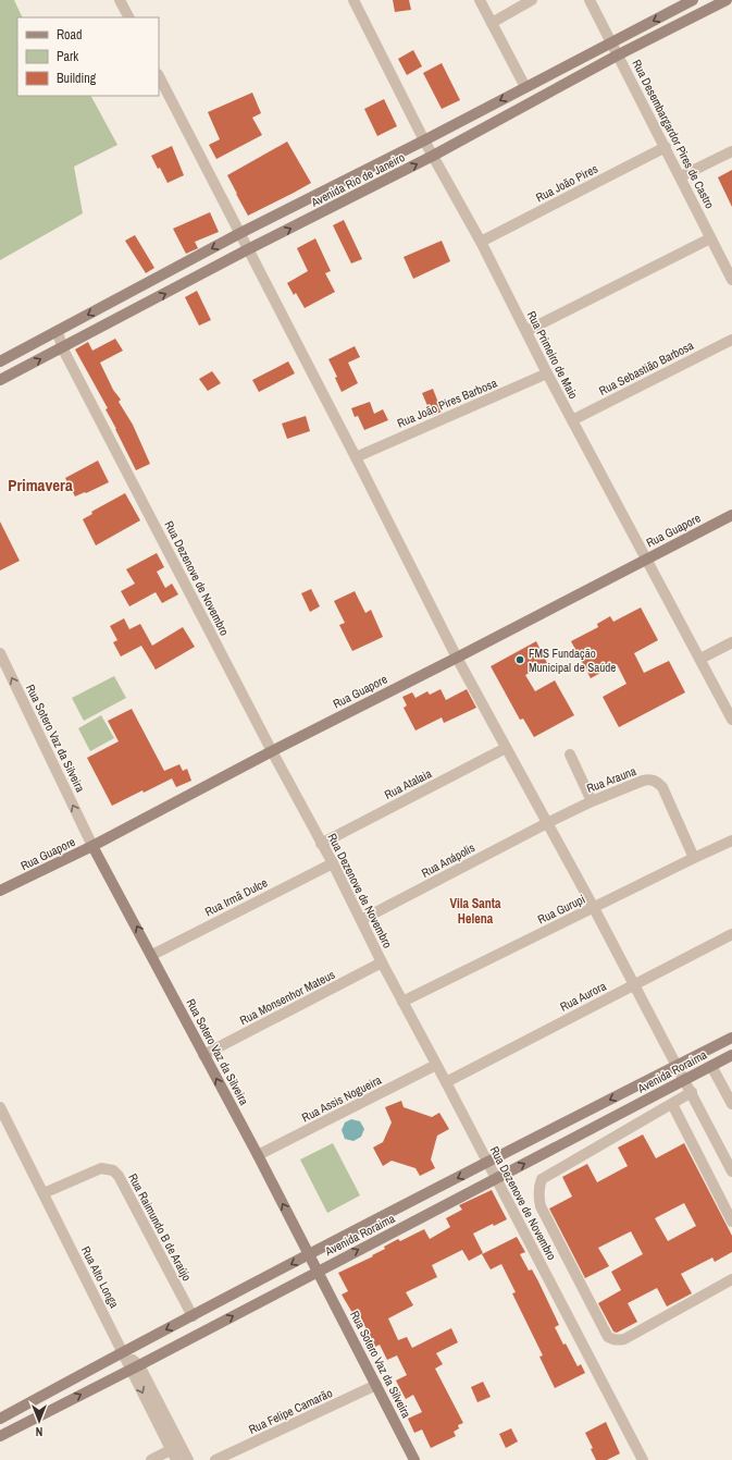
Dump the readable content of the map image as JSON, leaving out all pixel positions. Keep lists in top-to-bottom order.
{
  "streets": {
    "street": [
      "Rua Desembargardor Pires de Castro",
      "Avenida Rio de Janeiro",
      "Rua João Pires",
      "Rua Primeiro de Maio",
      "Rua Sebastião Barbosa",
      "Rua João Pires Barbosa",
      "Rua Guapore",
      "Rua Dezenove de Novembro",
      "Rua Sotero Vaz da Silveira",
      "Rua Arauna",
      "Rua Atalaia",
      "Rua Anápolis",
      "Rua Irmã Dulce",
      "Rua Gurupi",
      "Rua Aurora",
      "Rua Monsenhor Mateus",
      "Avenida Roraima",
      "Rua Assis Nogueira",
      "Rua Raimundo B de Araújo",
      "Rua Alto Longa",
      "Rua Felipe Camarão"
    ]
  },
  "crossings": [
    ["Rua Desembargardor Pires de Castro", "Avenida Rio de Janeiro"],
    ["Rua Desembargardor Pires de Castro", "Rua João Pires"],
    ["Avenida Rio de Janeiro", "Rua Primeiro de Maio"],
    ["Avenida Rio de Janeiro", "Rua Dezenove de Novembro"],
    ["Rua João Pires", "Rua Primeiro de Maio"],
    ["Rua Primeiro de Maio", "Rua Sebastião Barbosa"],
    ["Rua Primeiro de Maio", "Rua João Pires Barbosa"],
    ["Rua Primeiro de Maio", "Rua Guapore"],
    ["Rua Guapore", "Rua Dezenove de Novembro"],
    ["Rua Guapore", "Rua Sotero Vaz da Silveira"],
    ["Rua Dezenove de Novembro", "Rua Atalaia"],
    ["Rua Dezenove de Novembro", "Rua Anápolis"],
    ["Rua Dezenove de Novembro", "Rua Irmã Dulce"],
    ["Rua Dezenove de Novembro", "Rua Gurupi"],
    ["Rua Dezenove de Novembro", "Rua Aurora"],
    ["Rua Dezenove de Novembro", "Rua Monsenhor Mateus"],
    ["Rua Dezenove de Novembro", "Avenida Roraima"],
    ["Rua Dezenove de Novembro", "Rua Assis Nogueira"],
    ["Rua Sotero Vaz da Silveira", "Rua Irmã Dulce"],
    ["Rua Sotero Vaz da Silveira", "Rua Monsenhor Mateus"],
    ["Rua Sotero Vaz da Silveira", "Avenida Roraima"],
    ["Rua Sotero Vaz da Silveira", "Rua Assis Nogueira"],
    ["Rua Sotero Vaz da Silveira", "Rua Felipe Camarão"],
    ["Rua Arauna", "Rua Anápolis"],
    ["Rua Arauna", "Rua Gurupi"],
    ["Avenida Roraima", "Rua Raimundo B de Araújo"],
    ["Avenida Roraima", "Rua Alto Longa"],
    ["Rua Raimundo B de Araújo", "Rua Alto Longa"]
  ],
  "one_way": ["Rua Sotero Vaz da Silveira"],
  "districts": ["Primavera", "Vila Santa Helena"],
  "places": ["FMS Fundação Municipal de Saúde"],
  "legend": ["Road", "Park", "Building"],
  "north": "bottom"
}
